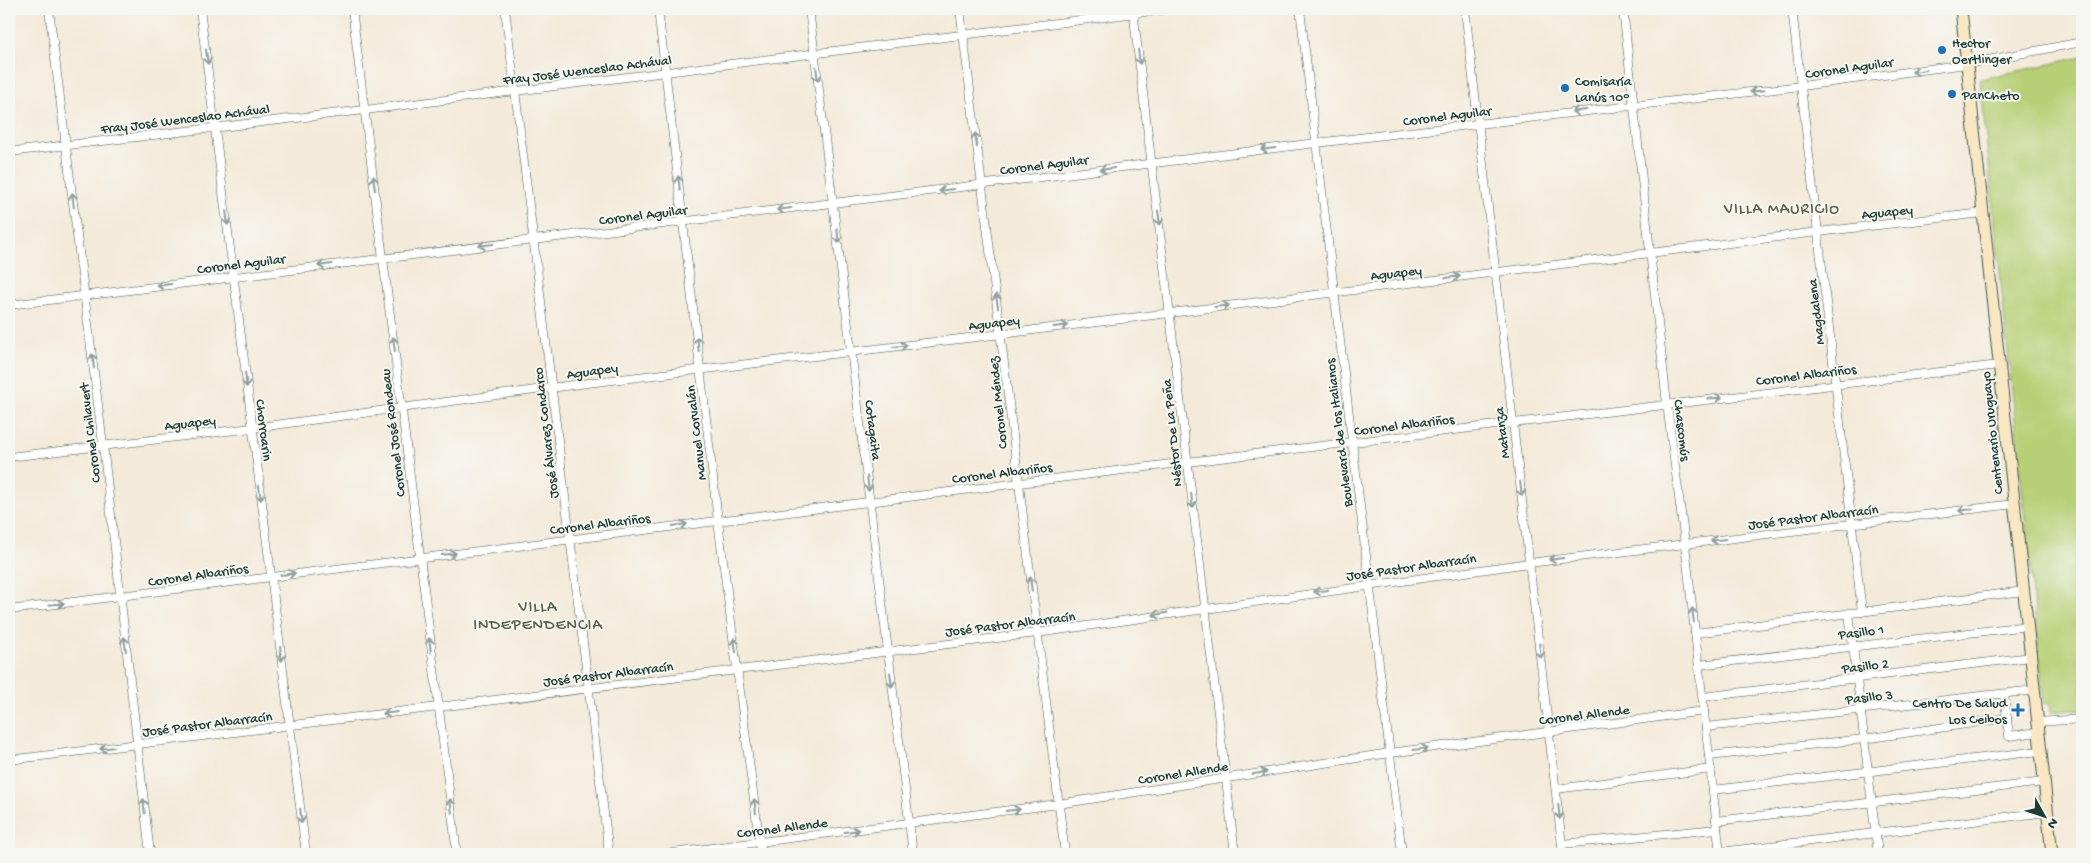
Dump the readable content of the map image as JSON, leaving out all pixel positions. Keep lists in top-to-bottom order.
{
  "streets": {
    "main road": ["Centenario Uruguayo"],
    "street": [
      "Coronel Aguilar",
      "Fray José Wenceslao Achával",
      "Aguapey",
      "Magdalena",
      "Coronel Albariños",
      "Coronel Méndez",
      "Chorroarin",
      "Cotagaita",
      "Chascomús",
      "Coronel Chilavert",
      "Coronel José Rondeau",
      "José Álvarez Condarco",
      "Manuel Corvalán",
      "Néstor De La Peña",
      "Boulevard de los Italianos",
      "Matanza",
      "José Pastor Albarracín",
      "Pasillo 1",
      "Pasillo 2",
      "Pasillo 3",
      "Coronel Allende"
    ]
  },
  "crossings": [
    ["Coronel Aguilar", "Magdalena"],
    ["Coronel Aguilar", "Coronel Méndez"],
    ["Coronel Aguilar", "Chorroarin"],
    ["Coronel Aguilar", "Cotagaita"],
    ["Coronel Aguilar", "Chascomús"],
    ["Coronel Aguilar", "Coronel Chilavert"],
    ["Coronel Aguilar", "Coronel José Rondeau"],
    ["Coronel Aguilar", "José Álvarez Condarco"],
    ["Coronel Aguilar", "Manuel Corvalán"],
    ["Coronel Aguilar", "Néstor De La Peña"],
    ["Coronel Aguilar", "Boulevard de los Italianos"],
    ["Coronel Aguilar", "Matanza"],
    ["Coronel Aguilar", "Centenario Uruguayo"],
    ["Fray José Wenceslao Achával", "Coronel Méndez"],
    ["Fray José Wenceslao Achával", "Chorroarin"],
    ["Fray José Wenceslao Achával", "Cotagaita"],
    ["Fray José Wenceslao Achával", "Coronel Chilavert"],
    ["Fray José Wenceslao Achával", "Coronel José Rondeau"],
    ["Fray José Wenceslao Achával", "José Álvarez Condarco"],
    ["Fray José Wenceslao Achával", "Manuel Corvalán"],
    ["Fray José Wenceslao Achával", "Néstor De La Peña"],
    ["Aguapey", "Magdalena"],
    ["Aguapey", "Coronel Méndez"],
    ["Aguapey", "Chorroarin"],
    ["Aguapey", "Cotagaita"],
    ["Aguapey", "Chascomús"],
    ["Aguapey", "Coronel Chilavert"],
    ["Aguapey", "Coronel José Rondeau"],
    ["Aguapey", "José Álvarez Condarco"],
    ["Aguapey", "Manuel Corvalán"],
    ["Aguapey", "Néstor De La Peña"],
    ["Aguapey", "Boulevard de los Italianos"],
    ["Aguapey", "Matanza"],
    ["Aguapey", "Centenario Uruguayo"],
    ["Magdalena", "Coronel Albariños"],
    ["Magdalena", "José Pastor Albarracín"],
    ["Coronel Albariños", "Coronel Méndez"],
    ["Coronel Albariños", "Chorroarin"],
    ["Coronel Albariños", "Cotagaita"],
    ["Coronel Albariños", "Chascomús"],
    ["Coronel Albariños", "Coronel Chilavert"],
    ["Coronel Albariños", "Coronel José Rondeau"],
    ["Coronel Albariños", "José Álvarez Condarco"],
    ["Coronel Albariños", "Manuel Corvalán"],
    ["Coronel Albariños", "Néstor De La Peña"],
    ["Coronel Albariños", "Boulevard de los Italianos"],
    ["Coronel Albariños", "Matanza"],
    ["Coronel Albariños", "Centenario Uruguayo"],
    ["Coronel Méndez", "José Pastor Albarracín"],
    ["Coronel Méndez", "Coronel Allende"],
    ["Chorroarin", "José Pastor Albarracín"],
    ["Cotagaita", "José Pastor Albarracín"],
    ["Cotagaita", "Coronel Allende"],
    ["Chascomús", "José Pastor Albarracín"],
    ["Chascomús", "Pasillo 1"],
    ["Chascomús", "Pasillo 2"],
    ["Chascomús", "Pasillo 3"],
    ["Chascomús", "Coronel Allende"],
    ["Coronel Chilavert", "José Pastor Albarracín"],
    ["Coronel José Rondeau", "José Pastor Albarracín"],
    ["José Álvarez Condarco", "José Pastor Albarracín"],
    ["Manuel Corvalán", "José Pastor Albarracín"],
    ["Manuel Corvalán", "Coronel Allende"],
    ["Néstor De La Peña", "José Pastor Albarracín"],
    ["Néstor De La Peña", "Coronel Allende"],
    ["Boulevard de los Italianos", "José Pastor Albarracín"],
    ["Boulevard de los Italianos", "Coronel Allende"],
    ["Matanza", "José Pastor Albarracín"],
    ["Matanza", "Coronel Allende"],
    ["Centenario Uruguayo", "José Pastor Albarracín"],
    ["Centenario Uruguayo", "Pasillo 1"],
    ["Centenario Uruguayo", "Pasillo 2"],
    ["Centenario Uruguayo", "Pasillo 3"]
  ],
  "one_way": [
    "Coronel Aguilar",
    "Coronel Albariños",
    "Coronel Méndez",
    "Chorroarin",
    "Cotagaita",
    "Coronel Chilavert",
    "Coronel José Rondeau",
    "Manuel Corvalán",
    "Néstor De La Peña",
    "Matanza",
    "José Pastor Albarracín",
    "Coronel Allende"
  ],
  "districts": ["VILLA MAURICIO", "VILLA INDEPENDENCIA"],
  "places": {
    "other": ["Hector Oertlinger", "Comisaría Lanús 10°", "PanCheto"],
    "health": ["Centro De Salud Los Ceibos"]
  },
  "north": "bottom right"
}
